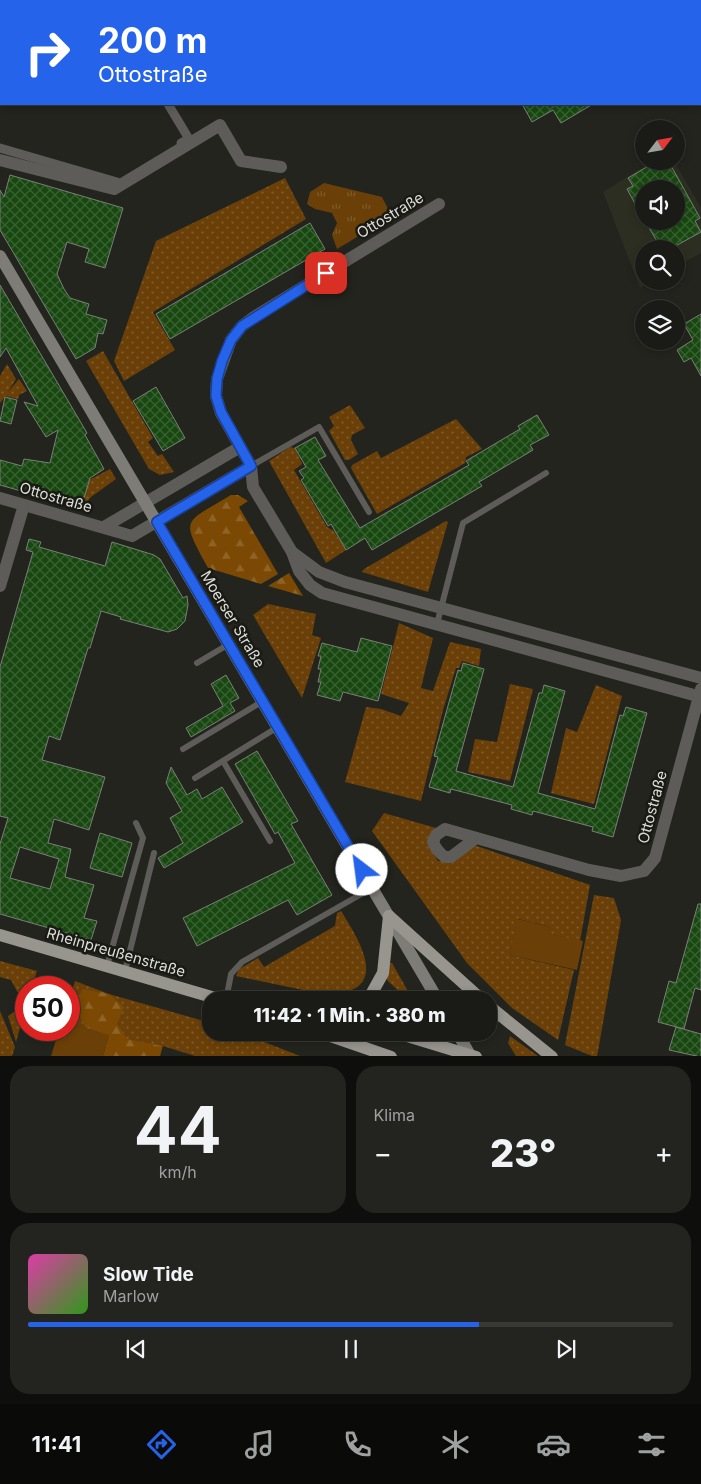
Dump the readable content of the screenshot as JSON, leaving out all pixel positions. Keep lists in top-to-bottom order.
{
  "streets": {
    "main road": ["Moerser Straße", "Rheinpreußenstraße"],
    "street": ["Ottostraße"]
  },
  "crossings": [
    ["Ottostraße", "Moerser Straße"]
  ],
  "north": "top right",
  "page": {
    "turn": ["200 m", "Ottostraße"],
    "limit": "50",
    "trip": "11:42 · 1 Min. · 380 m",
    "tile": [
      ["44", "km/h"],
      "Klima"
    ],
    "heat": ["−", "23°", "+"],
    "song": ["Slow Tide", "Marlow"],
    "tabs": "11:41"
  }
}
